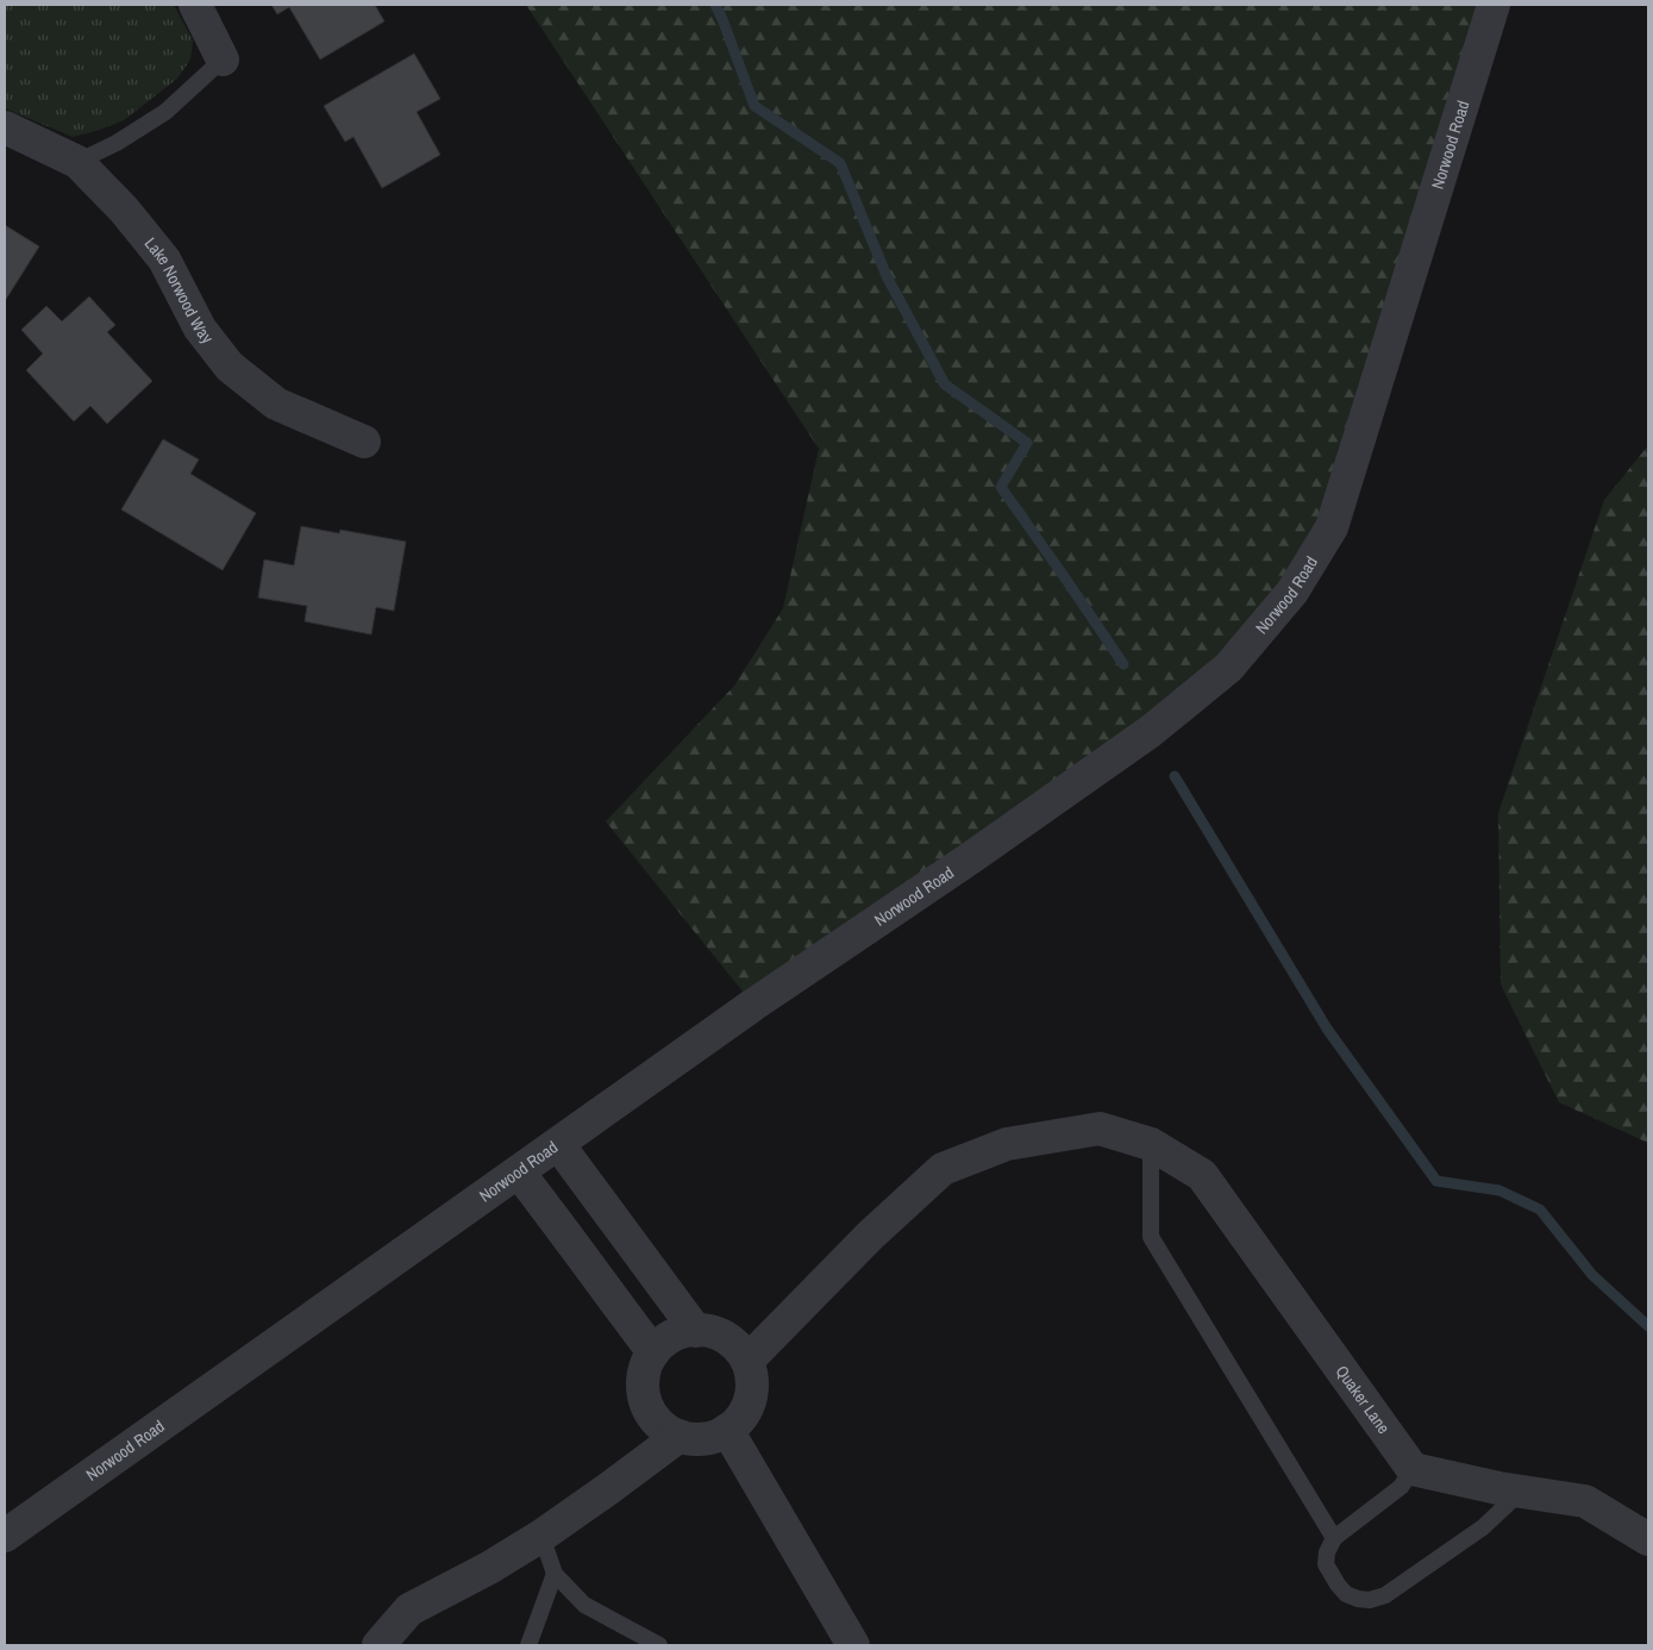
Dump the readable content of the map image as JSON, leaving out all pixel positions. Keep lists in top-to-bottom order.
{
  "streets": {
    "street": ["Norwood Road", "Lake Norwood Way", "Quaker Lane"]
  }
}
